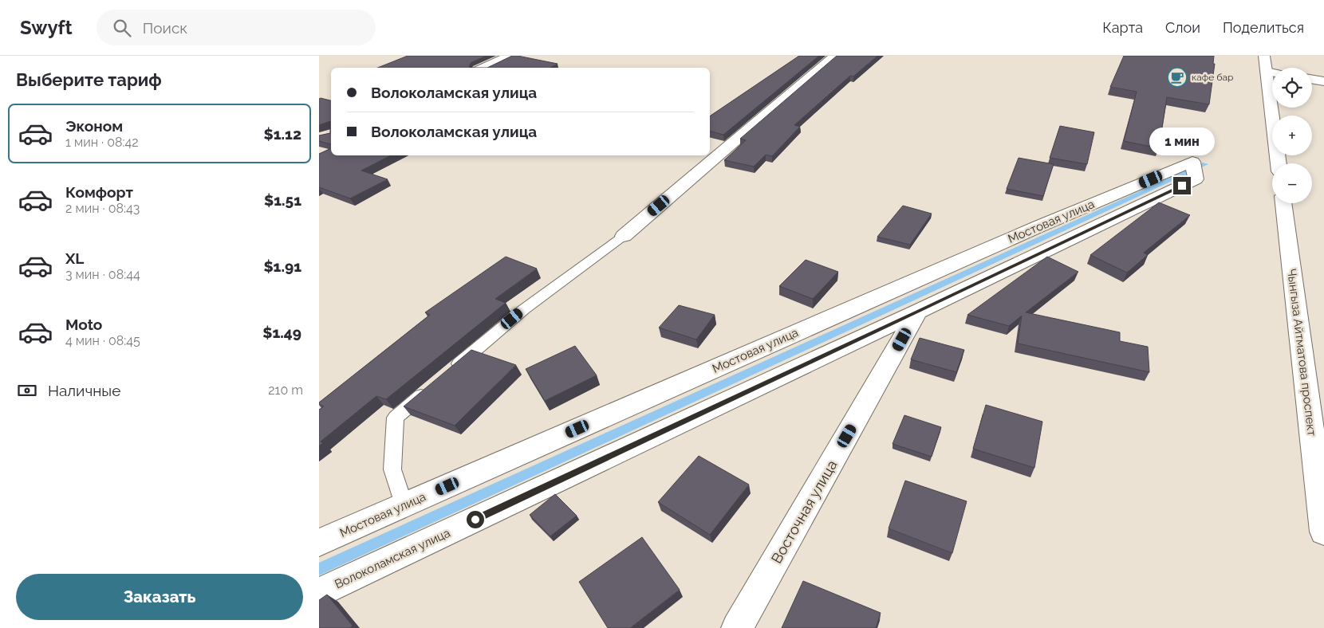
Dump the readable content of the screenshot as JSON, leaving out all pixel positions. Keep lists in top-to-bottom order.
{
  "streets": {
    "street": [
      "Мостовая улица",
      "Чынгыза Айтматова проспект",
      "Восточная улица",
      "Волоколамская улица"
    ]
  },
  "crossings": [
    ["Мостовая улица", "Волоколамская улица"],
    ["Восточная улица", "Волоколамская улица"]
  ],
  "places": {
    "cafe": ["кафе бар"]
  },
  "page": {
    "header": "Swyft",
    "search": "Поиск",
    "nav": ["Карта", "Слои", "Поделиться"],
    "heading": "Выберите тариф",
    "map_buttons": ["+", "−"],
    "banner": ["Волоколамская улица", "Волоколамская улица"],
    "list": [
      {
        "name": "Эконом",
        "note": "1 мин · 08:42",
        "value": "$1.12"
      },
      {
        "name": "Комфорт",
        "note": "2 мин · 08:43",
        "value": "$1.51"
      },
      {
        "name": "XL",
        "note": "3 мин · 08:44",
        "value": "$1.91"
      },
      {
        "name": "Moto",
        "note": "4 мин · 08:45",
        "value": "$1.49"
      }
    ],
    "bubble": "1 мин",
    "pay": ["Наличные", "210 m"],
    "buttons": "Заказать"
  }
}
